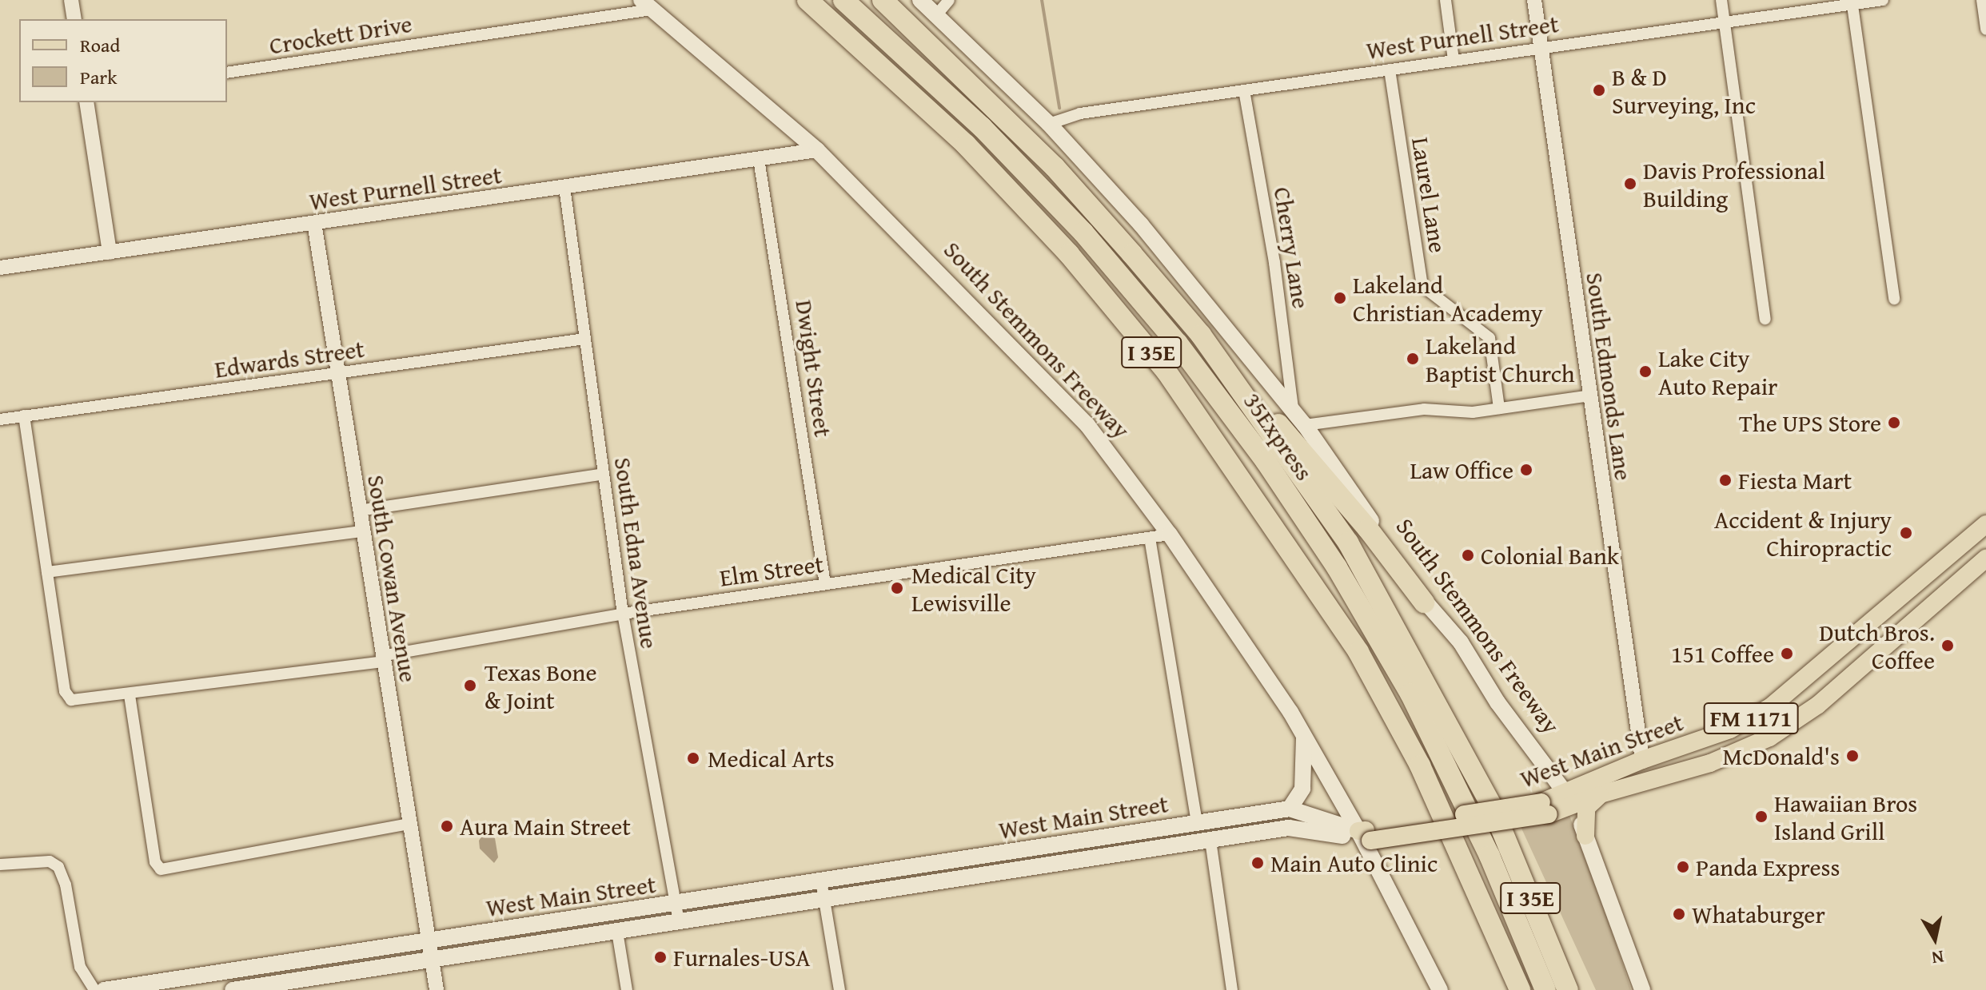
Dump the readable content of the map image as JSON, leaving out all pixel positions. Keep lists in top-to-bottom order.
{
  "streets": {
    "highway": ["I 35E", "35Express"],
    "main road": ["South Stemmons Freeway", "FM 1171", "West Main Street"],
    "street": [
      "Crockett Drive",
      "West Purnell Street",
      "Laurel Lane",
      "Cherry Lane",
      "Edwards Street",
      "Dwight Street",
      "South Edmonds Lane",
      "South Edna Avenue",
      "Elm Street",
      "South Cowan Avenue"
    ]
  },
  "crossings": [
    ["Crockett Drive", "South Stemmons Freeway"],
    ["West Purnell Street", "Laurel Lane"],
    ["West Purnell Street", "Cherry Lane"],
    ["West Purnell Street", "South Stemmons Freeway"],
    ["West Purnell Street", "Dwight Street"],
    ["West Purnell Street", "South Edmonds Lane"],
    ["West Purnell Street", "South Edna Avenue"],
    ["West Purnell Street", "South Cowan Avenue"],
    ["Cherry Lane", "South Stemmons Freeway"],
    ["South Stemmons Freeway", "Elm Street"],
    ["South Stemmons Freeway", "West Main Street"],
    ["Edwards Street", "South Edna Avenue"],
    ["Edwards Street", "South Cowan Avenue"],
    ["Dwight Street", "Elm Street"],
    ["South Edmonds Lane", "West Main Street"],
    ["South Edna Avenue", "Elm Street"],
    ["South Edna Avenue", "West Main Street"],
    ["Elm Street", "South Cowan Avenue"],
    ["South Cowan Avenue", "West Main Street"]
  ],
  "places": [
    "B & D Surveying, Inc",
    "Davis Professional Building",
    "Lakeland Christian Academy",
    "Lakeland Baptist Church",
    "Lake City Auto Repair",
    "The UPS Store",
    "Law Office",
    "Fiesta Mart",
    "Accident & Injury Chiropractic",
    "Colonial Bank",
    "Medical City Lewisville",
    "Dutch Bros. Coffee",
    "151 Coffee",
    "Texas Bone & Joint",
    "McDonald's",
    "Medical Arts",
    "Hawaiian Bros Island Grill",
    "Aura Main Street",
    "Main Auto Clinic",
    "Panda Express",
    "Whataburger",
    "Furnales-USA"
  ],
  "legend": ["Road", "Park"],
  "north": "bottom"
}
